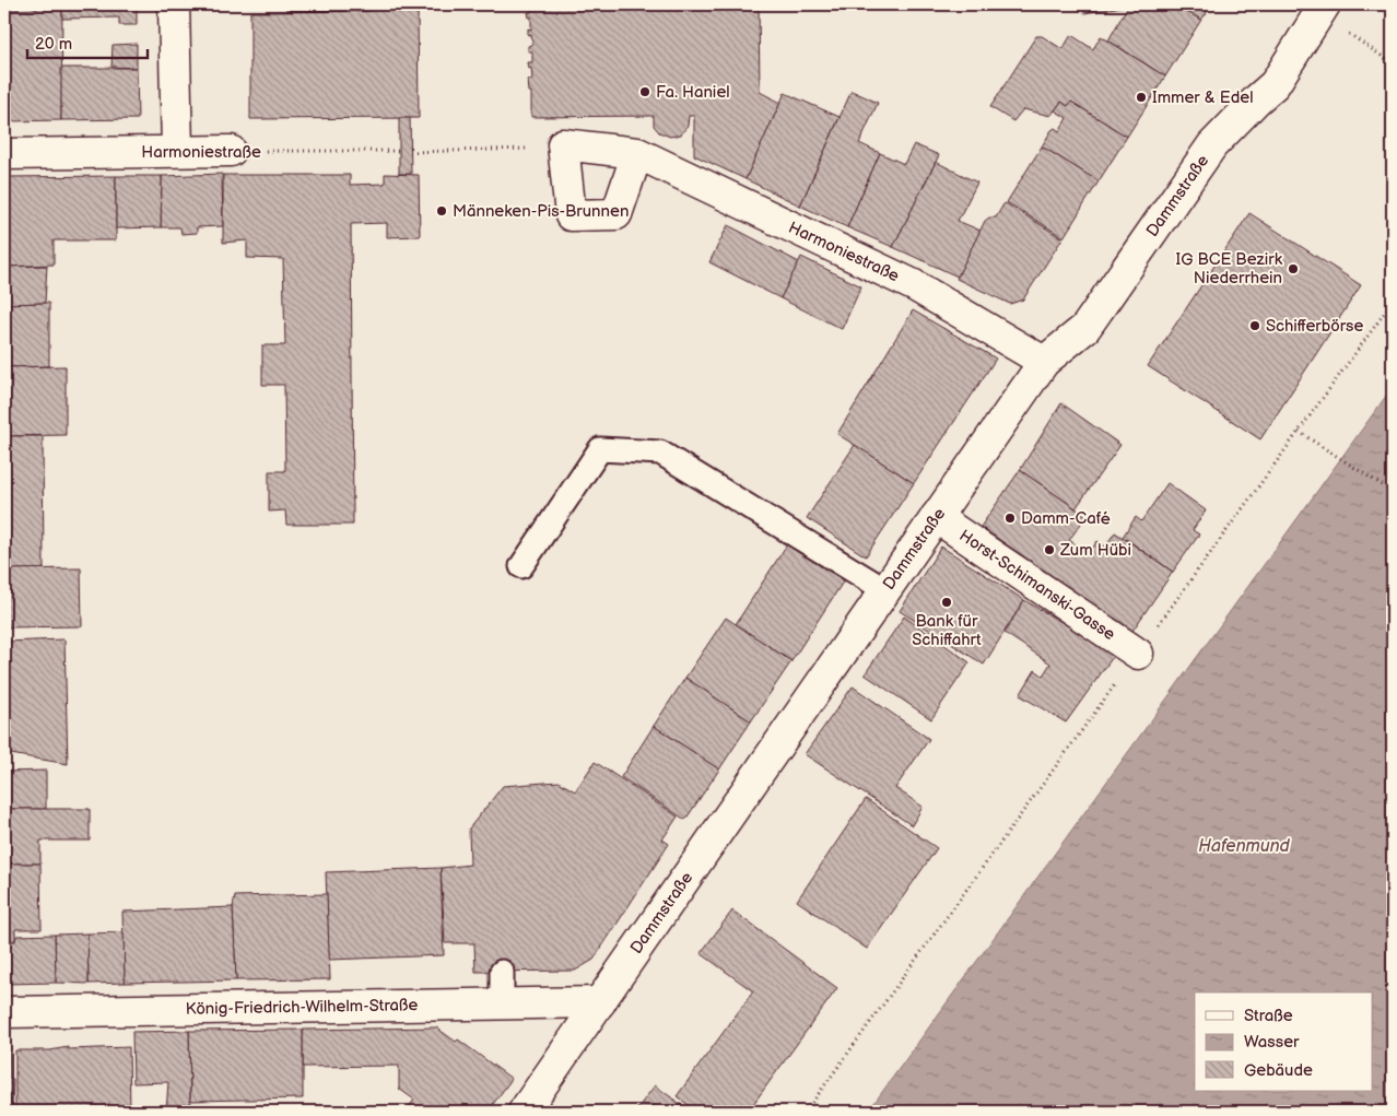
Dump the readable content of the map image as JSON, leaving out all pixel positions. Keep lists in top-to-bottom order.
{
  "streets": {
    "street": [
      "Harmoniestraße",
      "Dammstraße",
      "Horst-Schimanski-Gasse",
      "König-Friedrich-Wilhelm-Straße"
    ]
  },
  "crossings": [
    ["Harmoniestraße", "Dammstraße"],
    ["Dammstraße", "Horst-Schimanski-Gasse"],
    ["Dammstraße", "König-Friedrich-Wilhelm-Straße"]
  ],
  "water": ["Hafenmund"],
  "places": [
    "Fa. Haniel",
    "Immer & Edel",
    "Männeken-Pis-Brunnen",
    "IG BCE Bezirk Niederrhein",
    "Schifferbörse",
    "Damm-Café",
    "Zum Hübi",
    "Bank für Schiffahrt"
  ],
  "legend": ["Straße", "Wasser", "Gebäude"],
  "scale_bar": "20 m"
}
